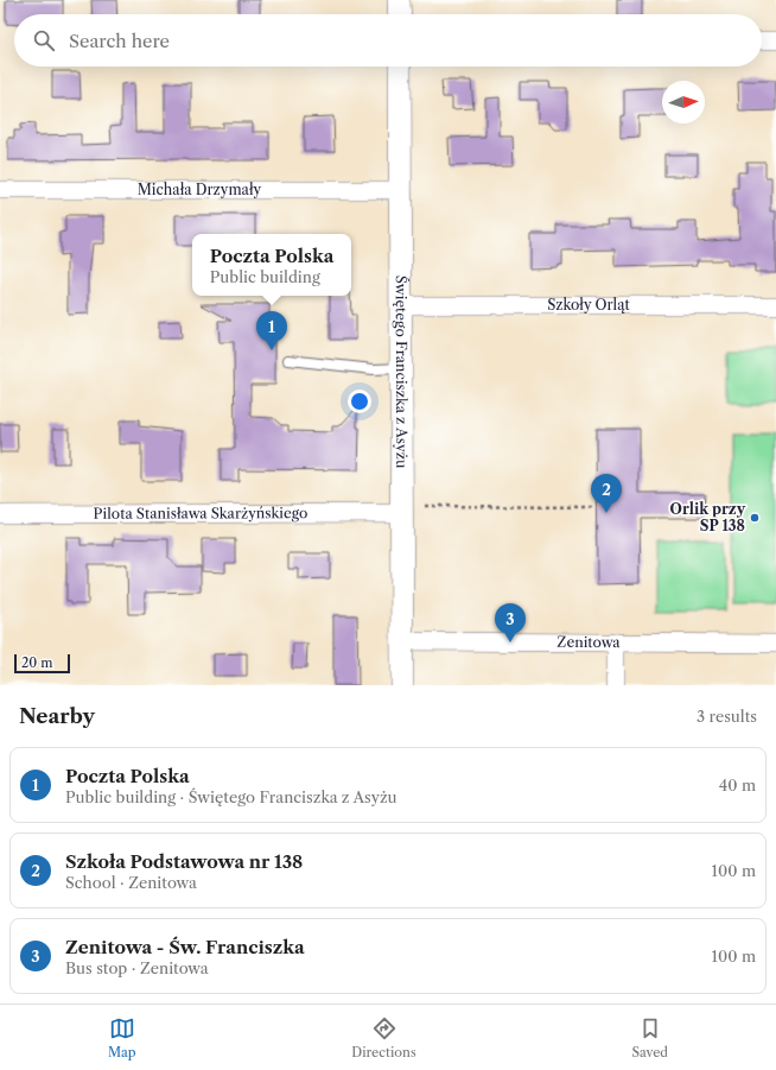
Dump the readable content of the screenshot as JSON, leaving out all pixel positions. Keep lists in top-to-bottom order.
{
  "streets": {
    "street": [
      "Michała Drzymały",
      "Szkoły Orląt",
      "Świętego Franciszka z Asyżu",
      "Pilota Stanisława Skarżyńskiego",
      "Zenitowa"
    ]
  },
  "crossings": [
    ["Michała Drzymały", "Świętego Franciszka z Asyżu"],
    ["Szkoły Orląt", "Świętego Franciszka z Asyżu"],
    ["Świętego Franciszka z Asyżu", "Pilota Stanisława Skarżyńskiego"],
    ["Świętego Franciszka z Asyżu", "Zenitowa"]
  ],
  "places": ["Orlik przy SP 138"],
  "scale_bar": "20 m",
  "north": "right",
  "page": {
    "search": "Search here",
    "popup": ["Poczta Polska", "Public building"],
    "pins": ["1", "2", "3"],
    "scale": "20 m",
    "heading": ["Nearby", "3 results"],
    "list": [
      {
        "mark": "1",
        "name": "Poczta Polska",
        "note": "Public building · Świętego Franciszka z Asyżu",
        "value": "40 m"
      },
      {
        "mark": "2",
        "name": "Szkoła Podstawowa nr 138",
        "note": "School · Zenitowa",
        "value": "100 m"
      },
      {
        "mark": "3",
        "name": "Zenitowa - Św. Franciszka",
        "note": "Bus stop · Zenitowa",
        "value": "100 m"
      }
    ],
    "nav": ["Map", "Directions", "Saved"]
  }
}
